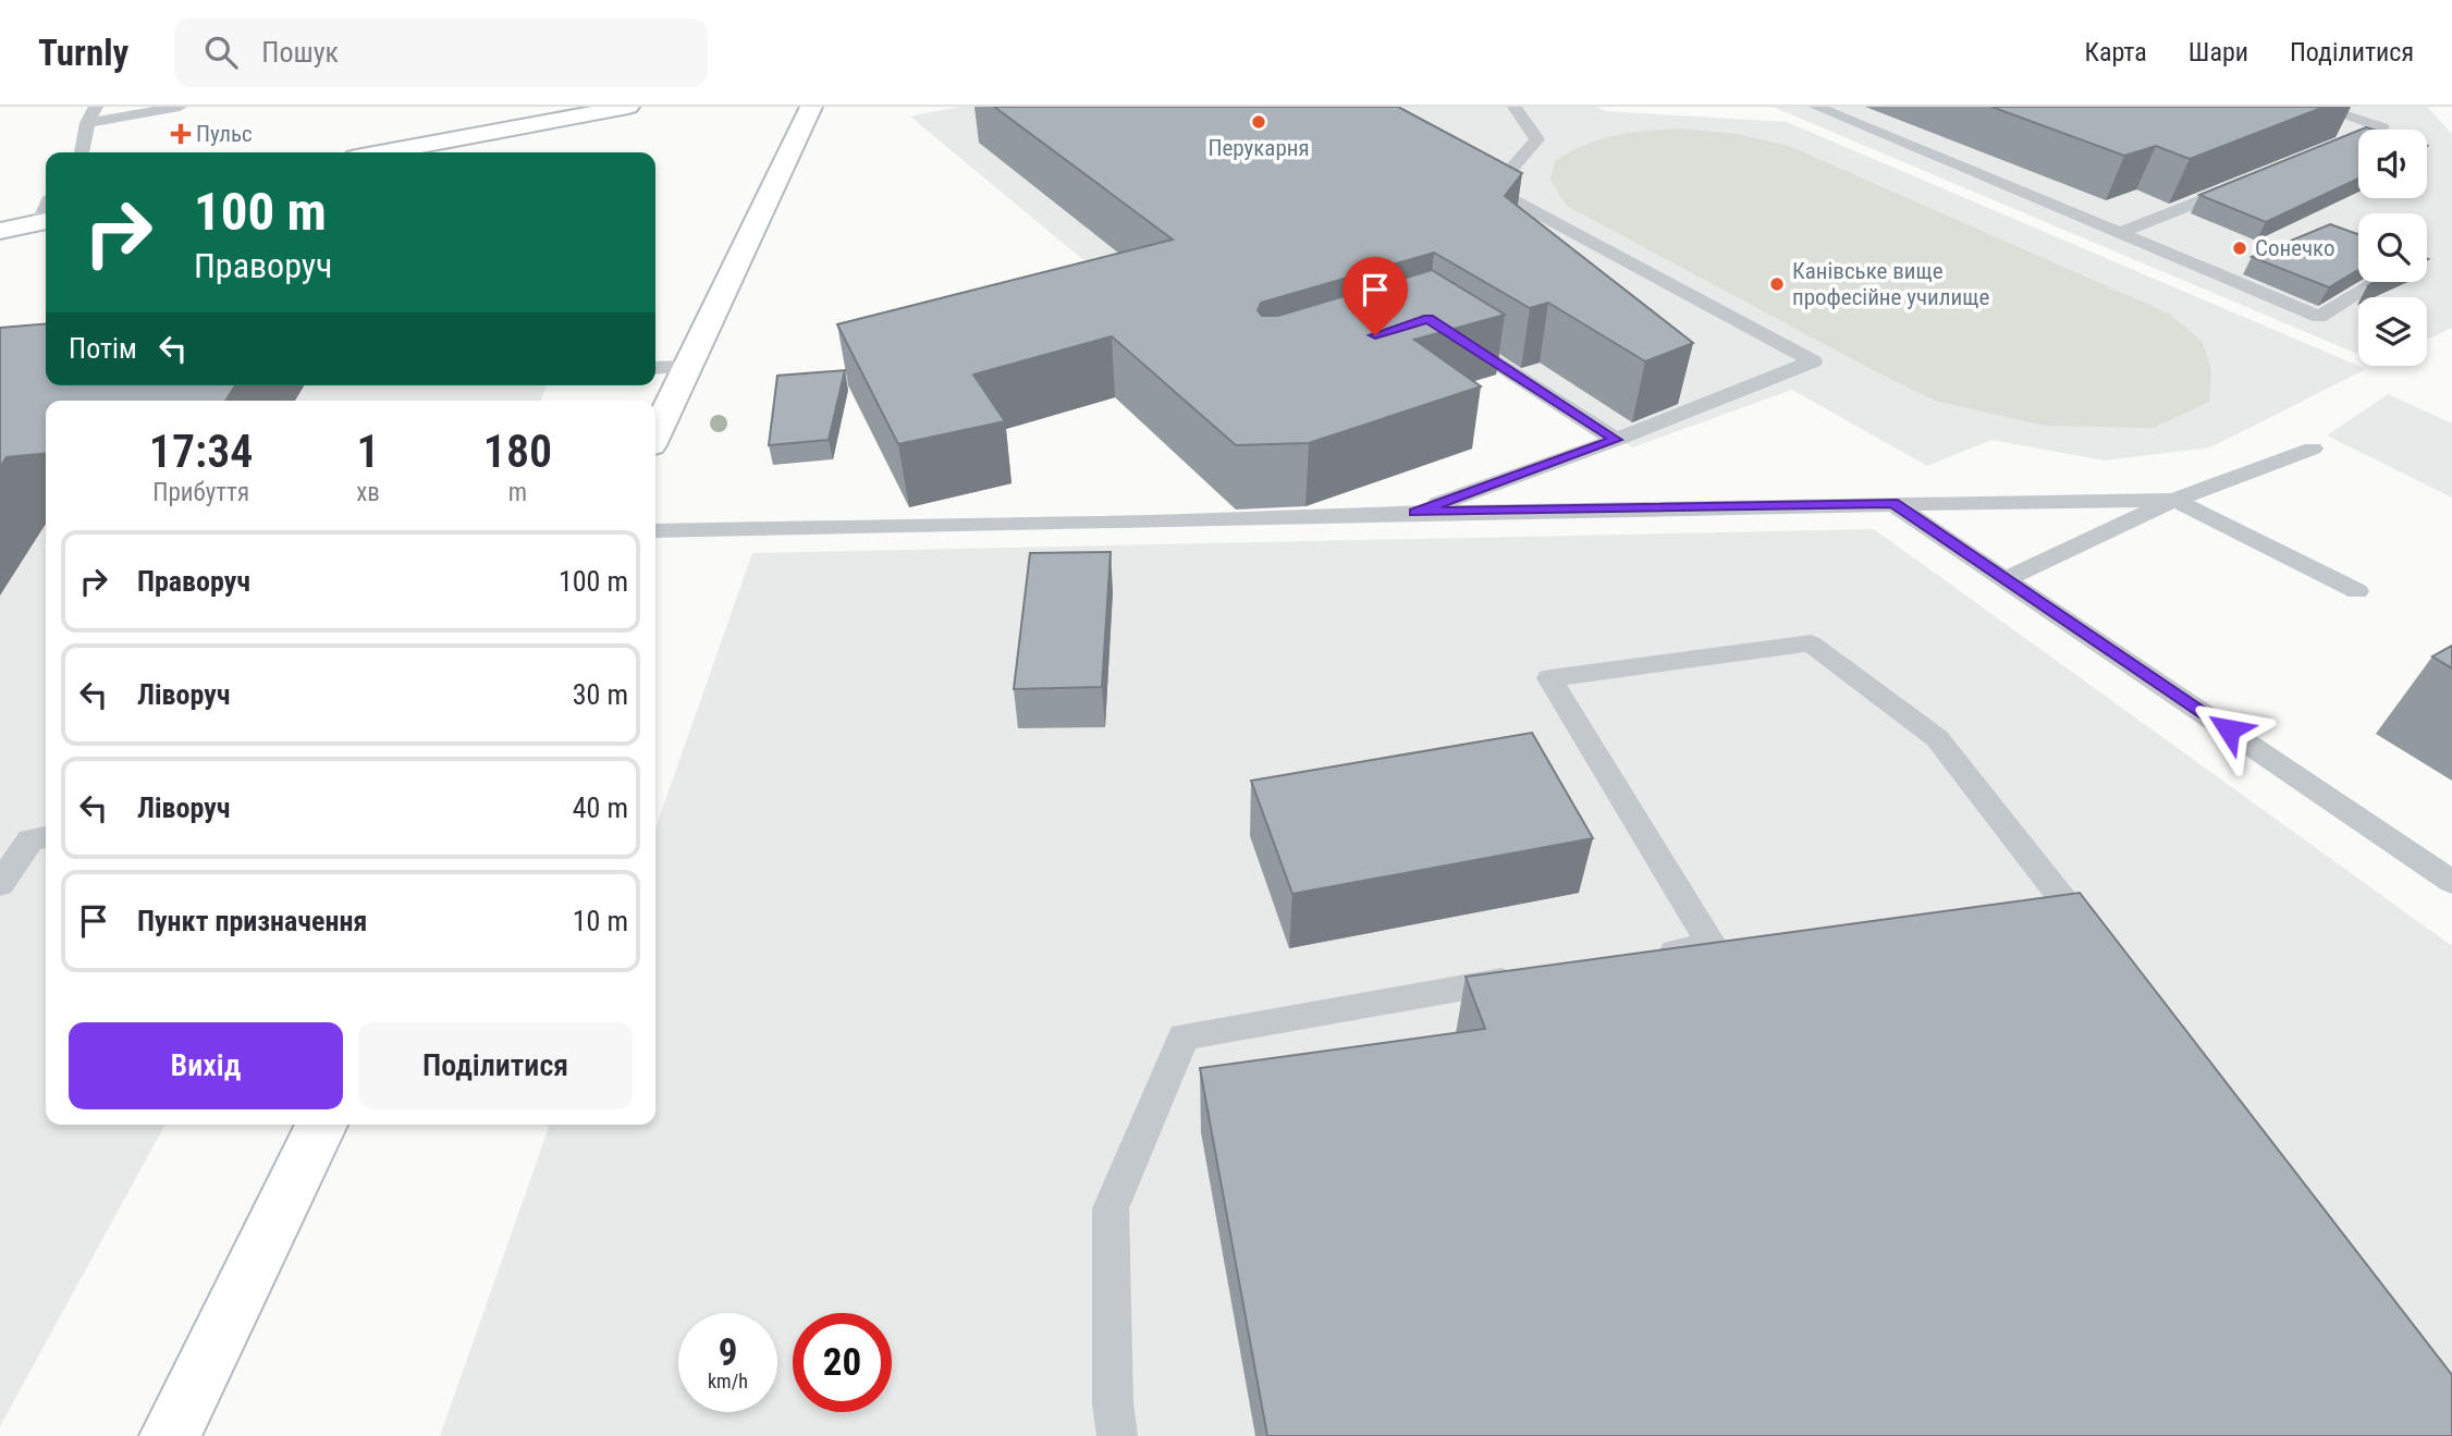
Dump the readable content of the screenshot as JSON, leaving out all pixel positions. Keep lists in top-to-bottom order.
{
  "places": {
    "other": ["Перукарня", "Сонечко", "Канівське вище професійне училище"],
    "health": ["Пульс"]
  },
  "page": {
    "header": "Turnly",
    "search": "Пошук",
    "nav": ["Карта", "Шари", "Поділитися"],
    "turn": ["100 m", "Праворуч"],
    "then": "Потім",
    "eta": [
      "17:34",
      "Прибуття",
      "1",
      "хв",
      "180",
      "m"
    ],
    "list": [
      {
        "name": "Праворуч",
        "value": "100 m"
      },
      {
        "name": "Ліворуч",
        "value": "30 m"
      },
      {
        "name": "Ліворуч",
        "value": "40 m"
      },
      {
        "name": "Пункт призначення",
        "value": "10 m"
      }
    ],
    "buttons": ["Вихід", "Поділитися"],
    "speed": "9 km/h",
    "limit": "20"
  }
}
